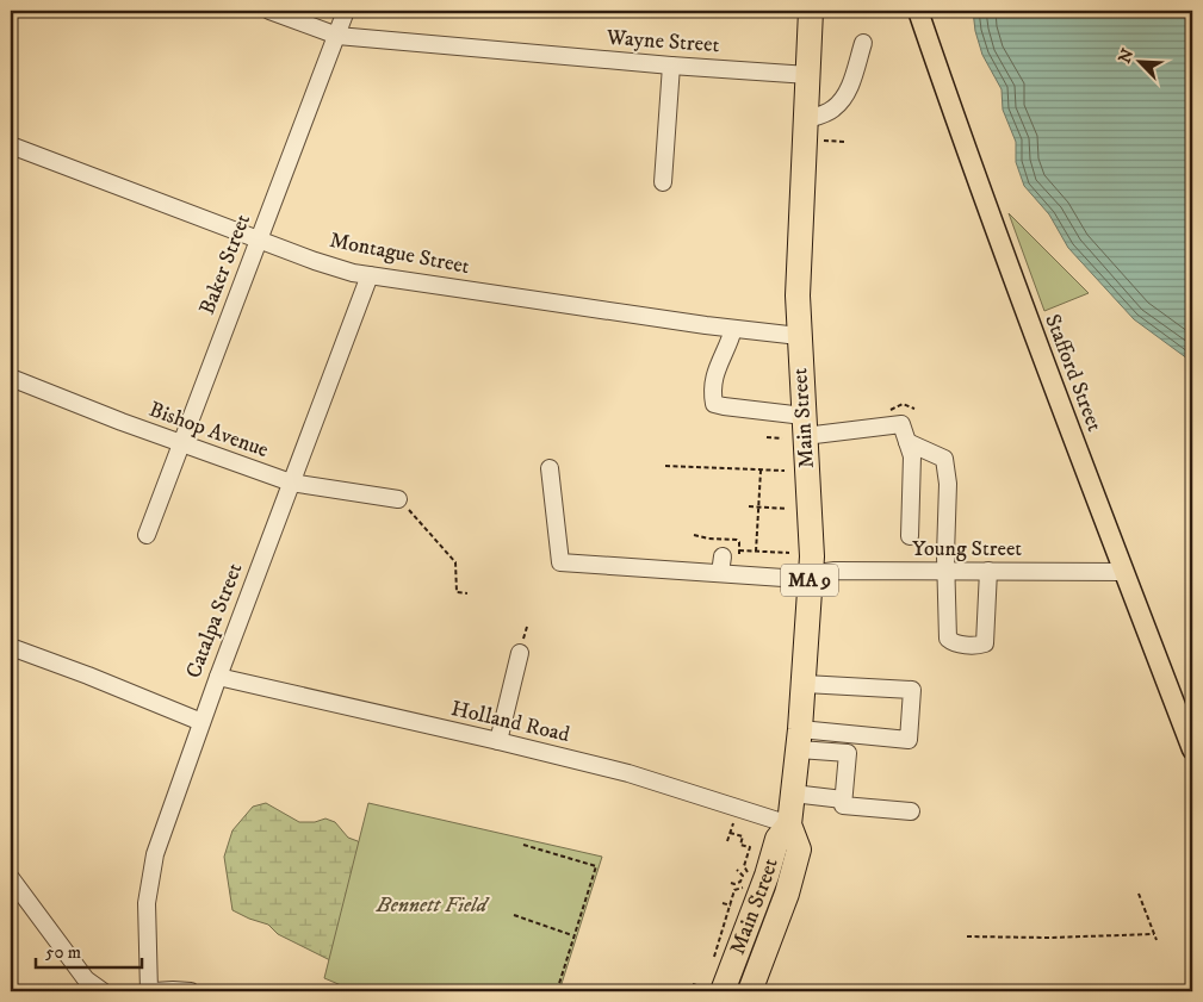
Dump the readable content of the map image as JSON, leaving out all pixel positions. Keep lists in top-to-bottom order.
{
  "streets": {
    "highway": ["Main Street", "MA 9"],
    "main road": ["Stafford Street"],
    "street": [
      "Wayne Street",
      "Montague Street",
      "Baker Street",
      "Bishop Avenue",
      "Young Street",
      "Catalpa Street",
      "Holland Road"
    ]
  },
  "crossings": [
    ["Wayne Street", "Baker Street"],
    ["Wayne Street", "Main Street"],
    ["Montague Street", "Baker Street"],
    ["Montague Street", "Main Street"],
    ["Montague Street", "Catalpa Street"],
    ["Baker Street", "Bishop Avenue"],
    ["Stafford Street", "Young Street"],
    ["Main Street", "Young Street"],
    ["Main Street", "Holland Road"],
    ["Bishop Avenue", "Catalpa Street"],
    ["Catalpa Street", "Holland Road"]
  ],
  "parks": ["Bennett Field"],
  "scale_bar": "50 m",
  "north": "top left"
}
